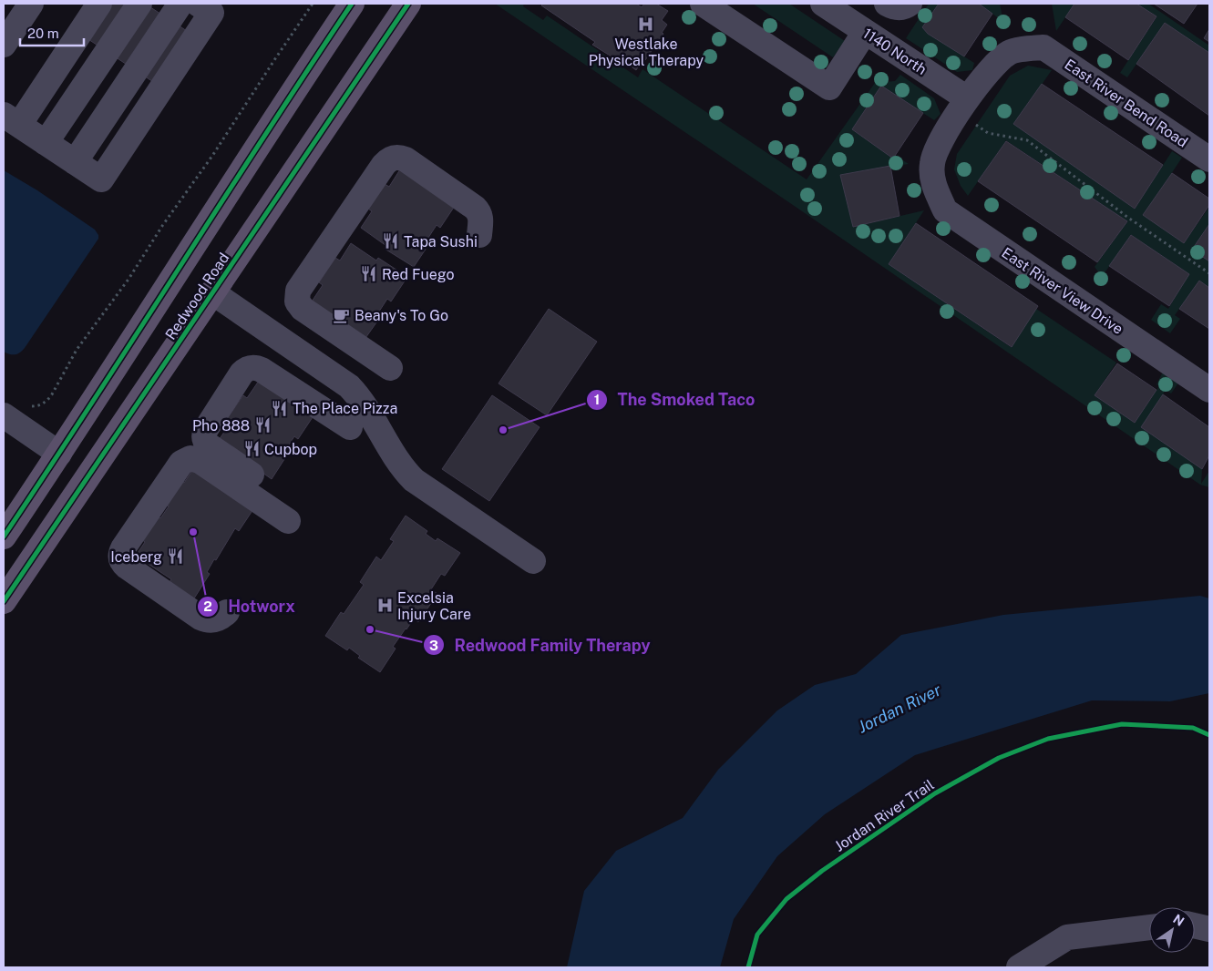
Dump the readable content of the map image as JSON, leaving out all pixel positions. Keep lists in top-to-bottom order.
{
  "streets": {
    "main road": ["Redwood Road"],
    "street": ["1140 North", "East River Bend Road", "East River View Drive"],
    "cycle path": ["Jordan River Trail"]
  },
  "crossings": [
    ["1140 North", "East River Bend Road"],
    ["1140 North", "East River View Drive"],
    ["East River Bend Road", "East River View Drive"]
  ],
  "water": ["Jordan River"],
  "places": {
    "hospital": ["Westlake Physical Therapy", "Excelsia Injury Care"],
    "restaurant": [
      "Tapa Sushi",
      "Red Fuego",
      "The Place Pizza",
      "Pho 888",
      "Cupbop",
      "Iceberg"
    ],
    "cafe": ["Beany's To Go"],
    "other": ["The Smoked Taco", "Hotworx", "Redwood Family Therapy"]
  },
  "scale_bar": "20 m",
  "north": "top right"
}
